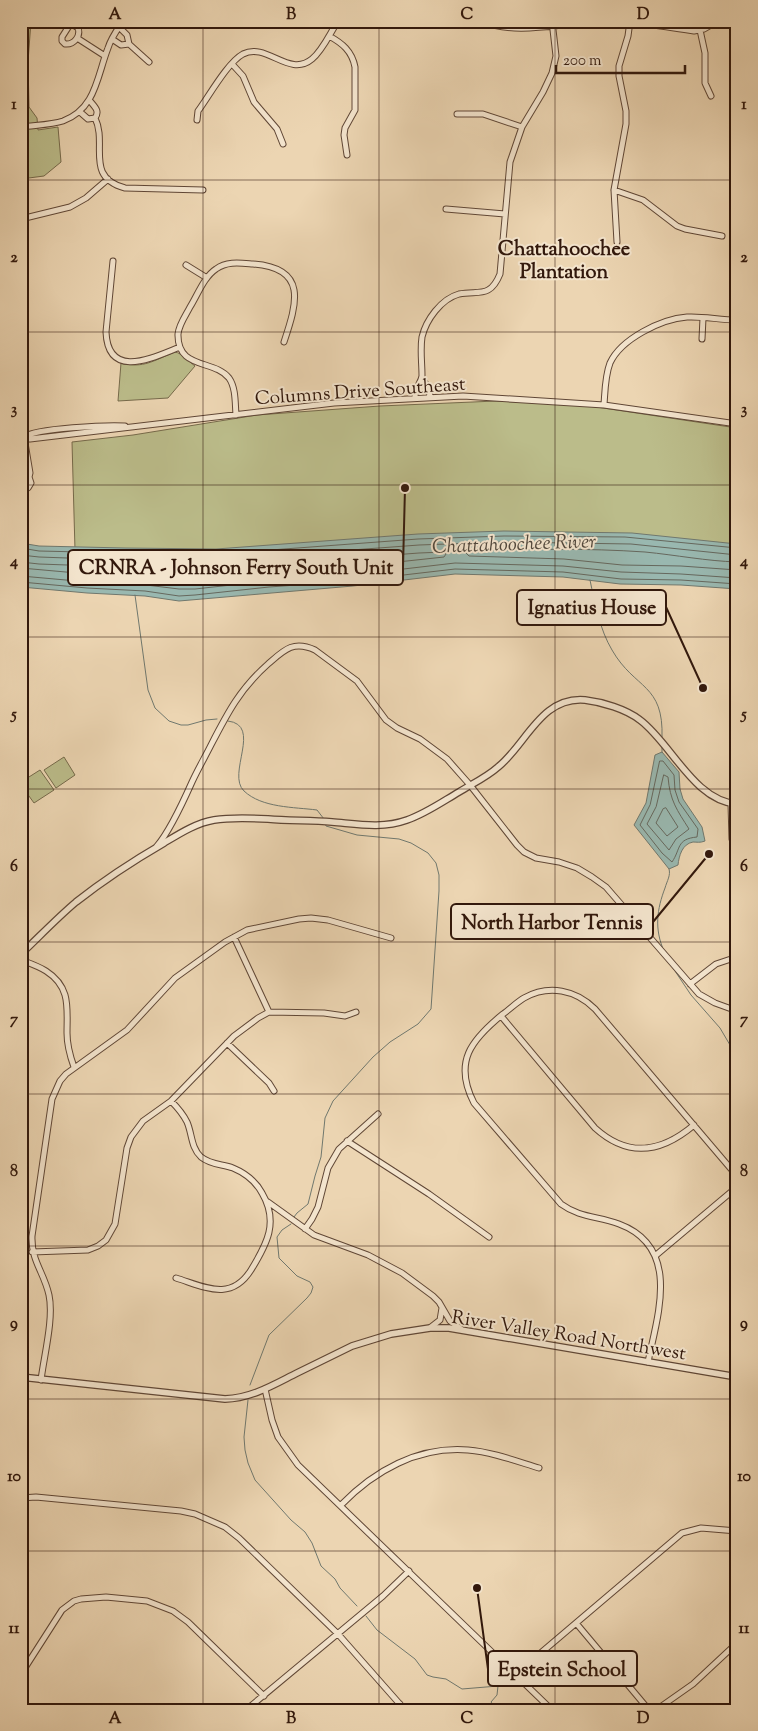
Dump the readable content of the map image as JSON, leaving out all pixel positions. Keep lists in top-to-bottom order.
{
  "streets": {
    "street": ["Columns Drive Southeast", "River Valley Road Northwest"]
  },
  "districts": ["Chattahoochee Plantation"],
  "water": ["Chattahoochee River"],
  "places": [
    "CRNRA - Johnson Ferry South Unit",
    "Ignatius House",
    "North Harbor Tennis",
    "Epstein School"
  ],
  "scale_bar": "200 m",
  "grid": {
    "columns": [
      "A",
      "B",
      "C",
      "D"
    ],
    "rows": [
      "1",
      "2",
      "3",
      "4",
      "5",
      "6",
      "7",
      "8",
      "9",
      "10",
      "11"
    ]
  }
}
